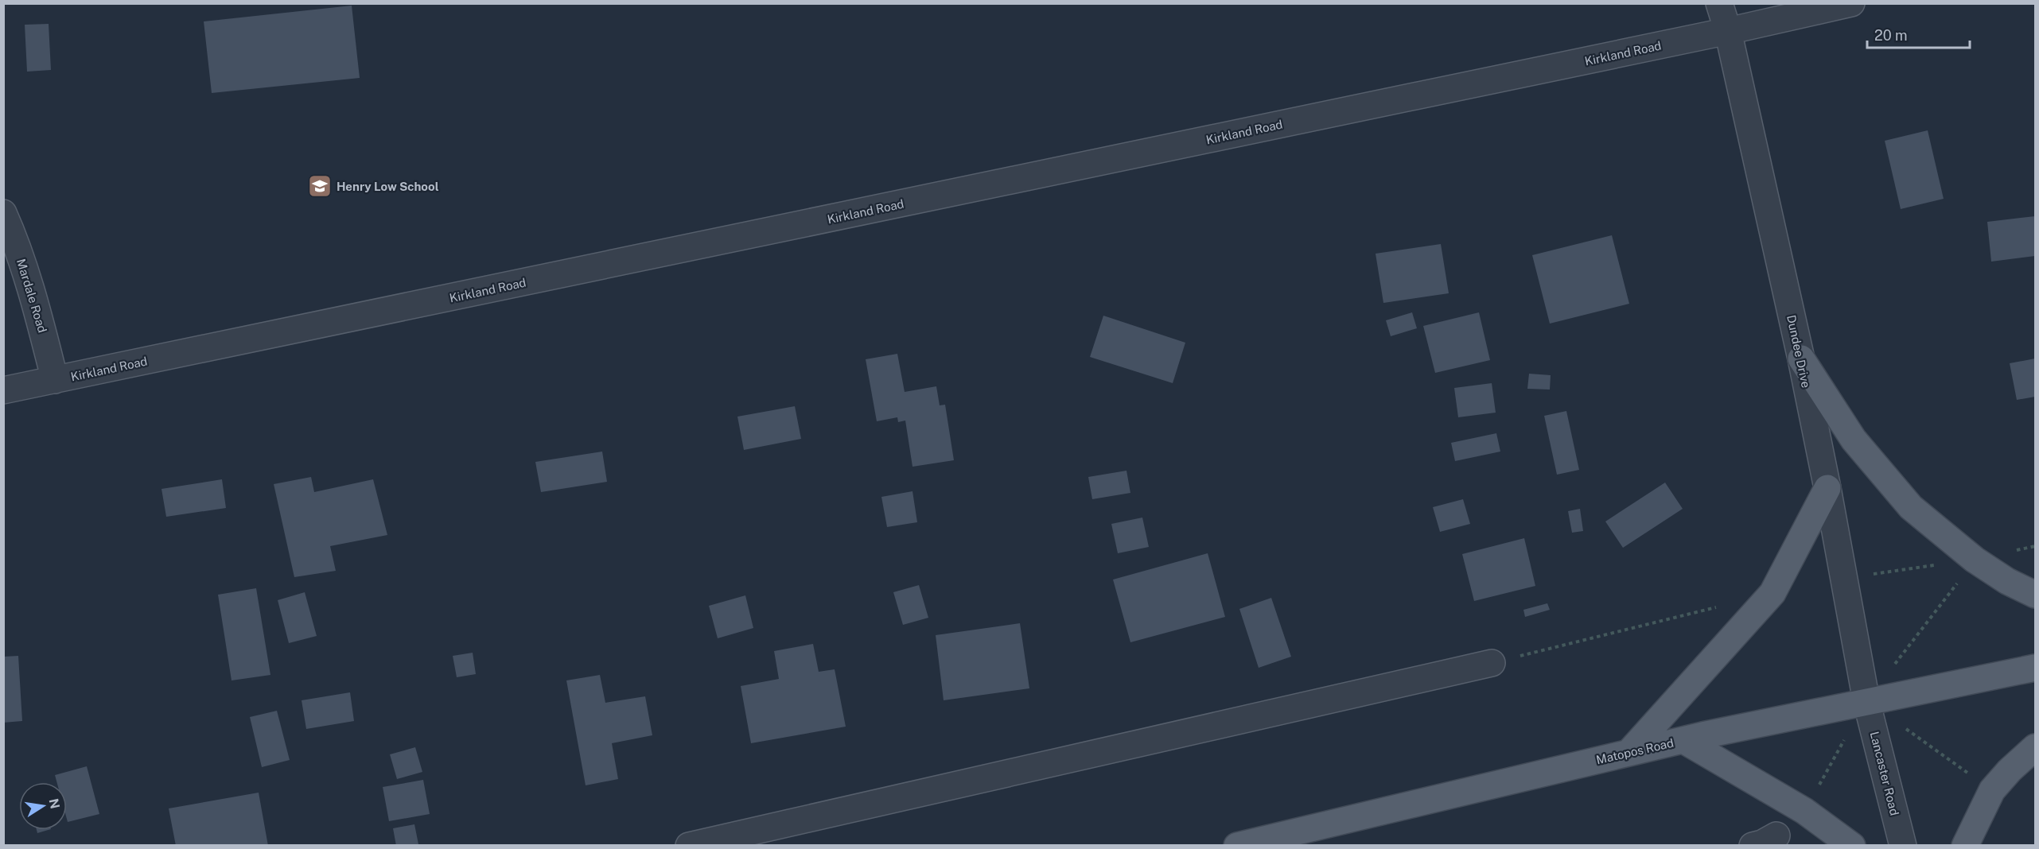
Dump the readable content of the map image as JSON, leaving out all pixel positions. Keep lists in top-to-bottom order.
{
  "streets": {
    "main road": ["Matopos Road"],
    "street": [
      "Kirkland Road",
      "Mardale Road",
      "Dundee Drive",
      "Lancaster Road"
    ]
  },
  "crossings": [
    ["Kirkland Road", "Mardale Road"],
    ["Kirkland Road", "Dundee Drive"],
    ["Dundee Drive", "Matopos Road"],
    ["Dundee Drive", "Lancaster Road"],
    ["Matopos Road", "Lancaster Road"]
  ],
  "places": {
    "school or university": ["Henry Low School"]
  },
  "scale_bar": "20 m",
  "north": "right"
}
